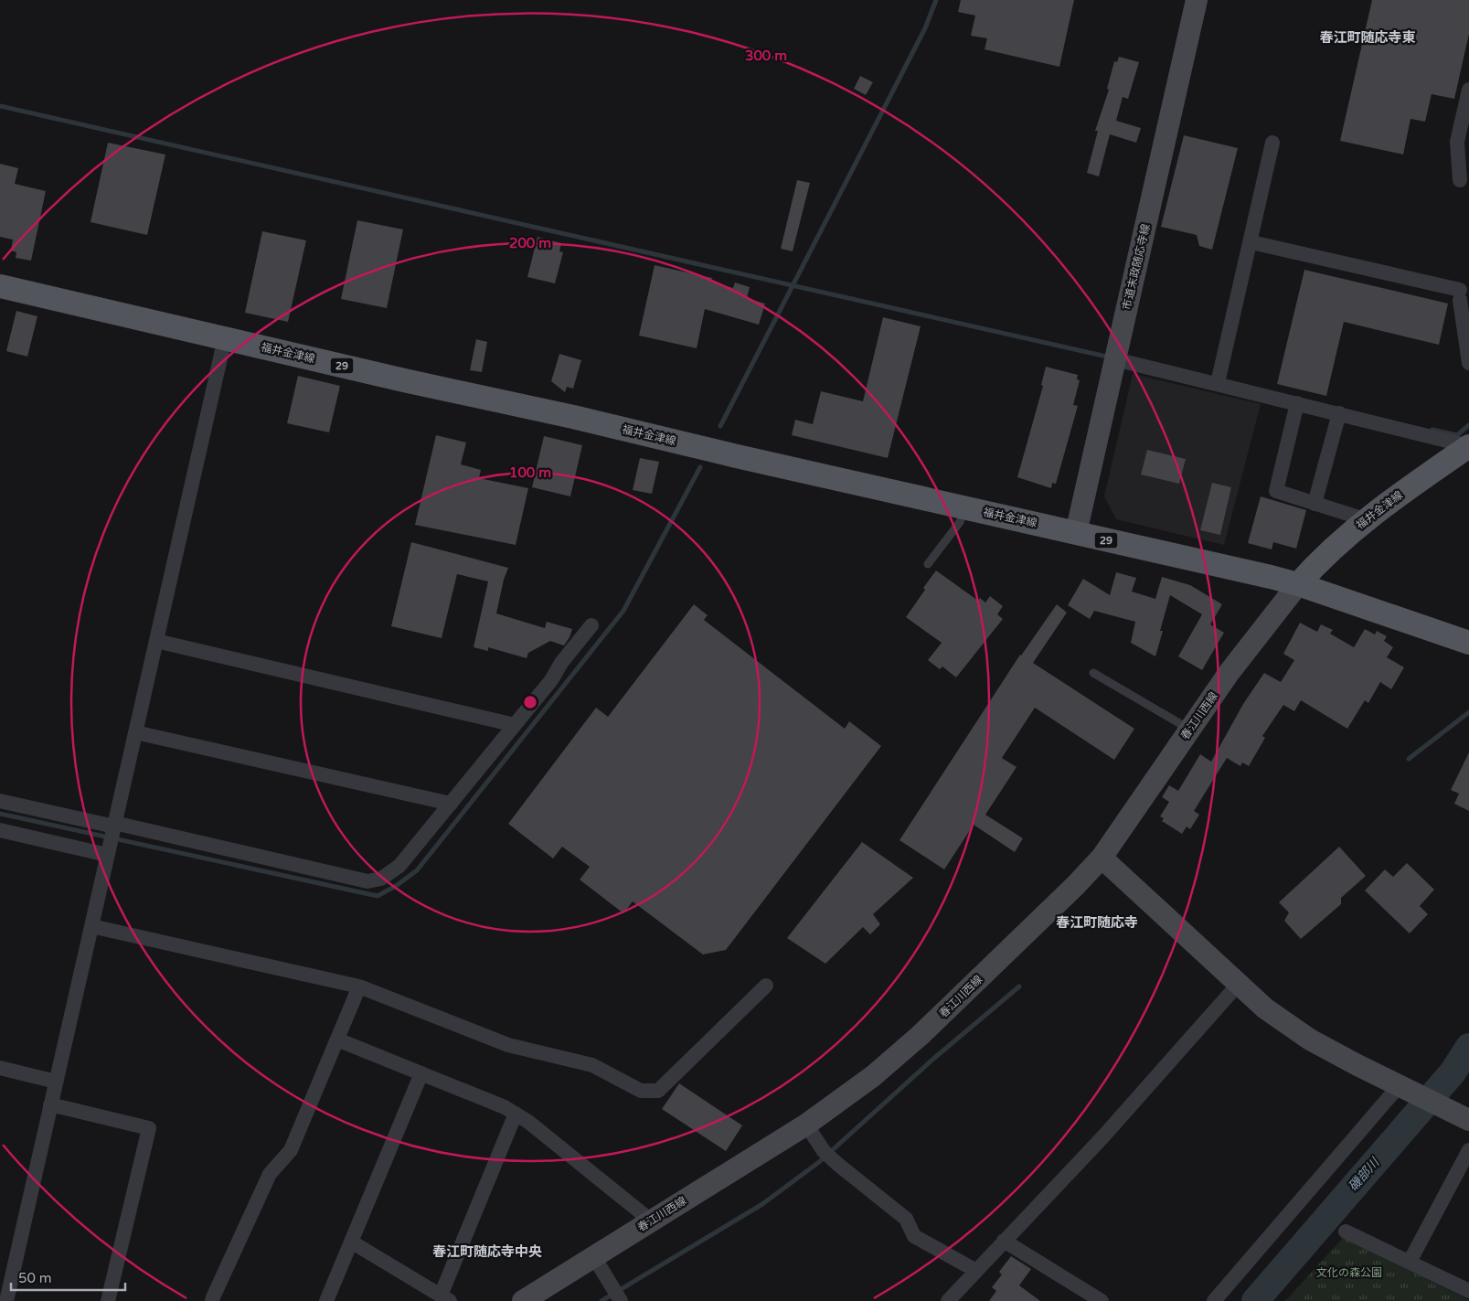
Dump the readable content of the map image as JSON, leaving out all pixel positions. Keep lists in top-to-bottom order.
{
  "streets": {
    "main road": [
      "市道末政随応寺線",
      "福井金津線",
      "29",
      "春江川西線"
    ]
  },
  "crossings": [
    ["市道末政随応寺線", "福井金津線"],
    ["福井金津線", "春江川西線"]
  ],
  "districts": ["春江町随応寺東", "春江町随応寺", "春江町随応寺中央"],
  "water": ["磯部川"],
  "parks": ["文化の森公園"],
  "scale_bar": "50 m",
  "rings": ["300 m", "200 m", "100 m"]
}
